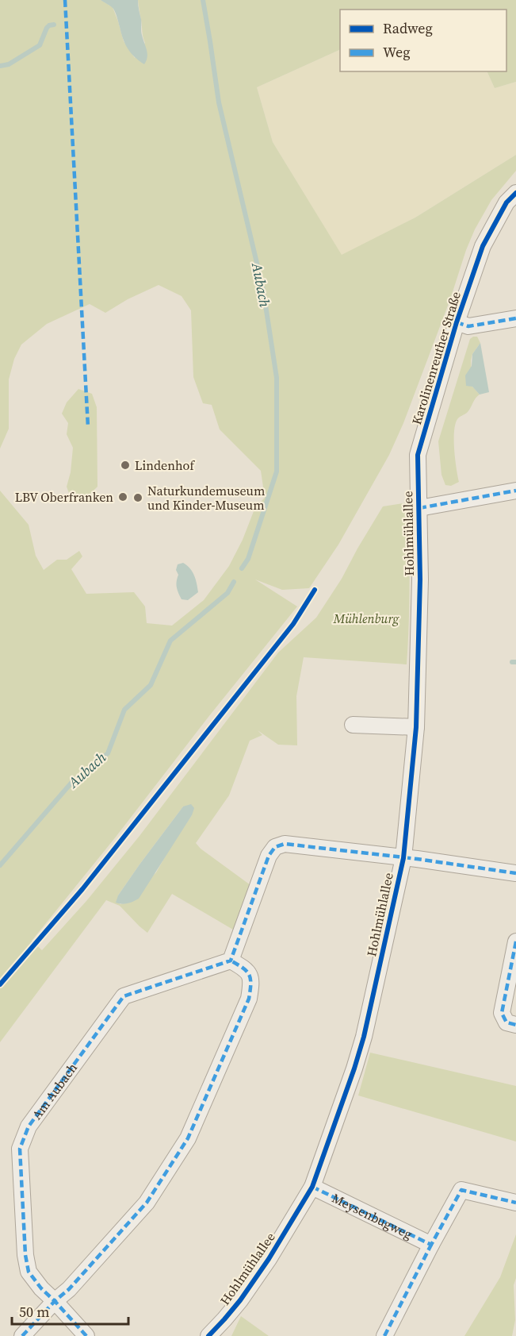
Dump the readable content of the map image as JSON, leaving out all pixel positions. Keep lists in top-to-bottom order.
{
  "streets": {
    "street": [
      "Karolinenreuther Straße",
      "Hohlmühlallee",
      "Am Aubach",
      "Meysenbugweg"
    ]
  },
  "crossings": [
    ["Karolinenreuther Straße", "Hohlmühlallee"],
    ["Hohlmühlallee", "Meysenbugweg"]
  ],
  "water": ["Aubach"],
  "parks": ["Mühlenburg"],
  "places": ["Lindenhof", "LBV Oberfranken", "Naturkundemuseum und Kinder-Museum"],
  "legend": ["Radweg", "Weg"],
  "scale_bar": "50 m"
}
